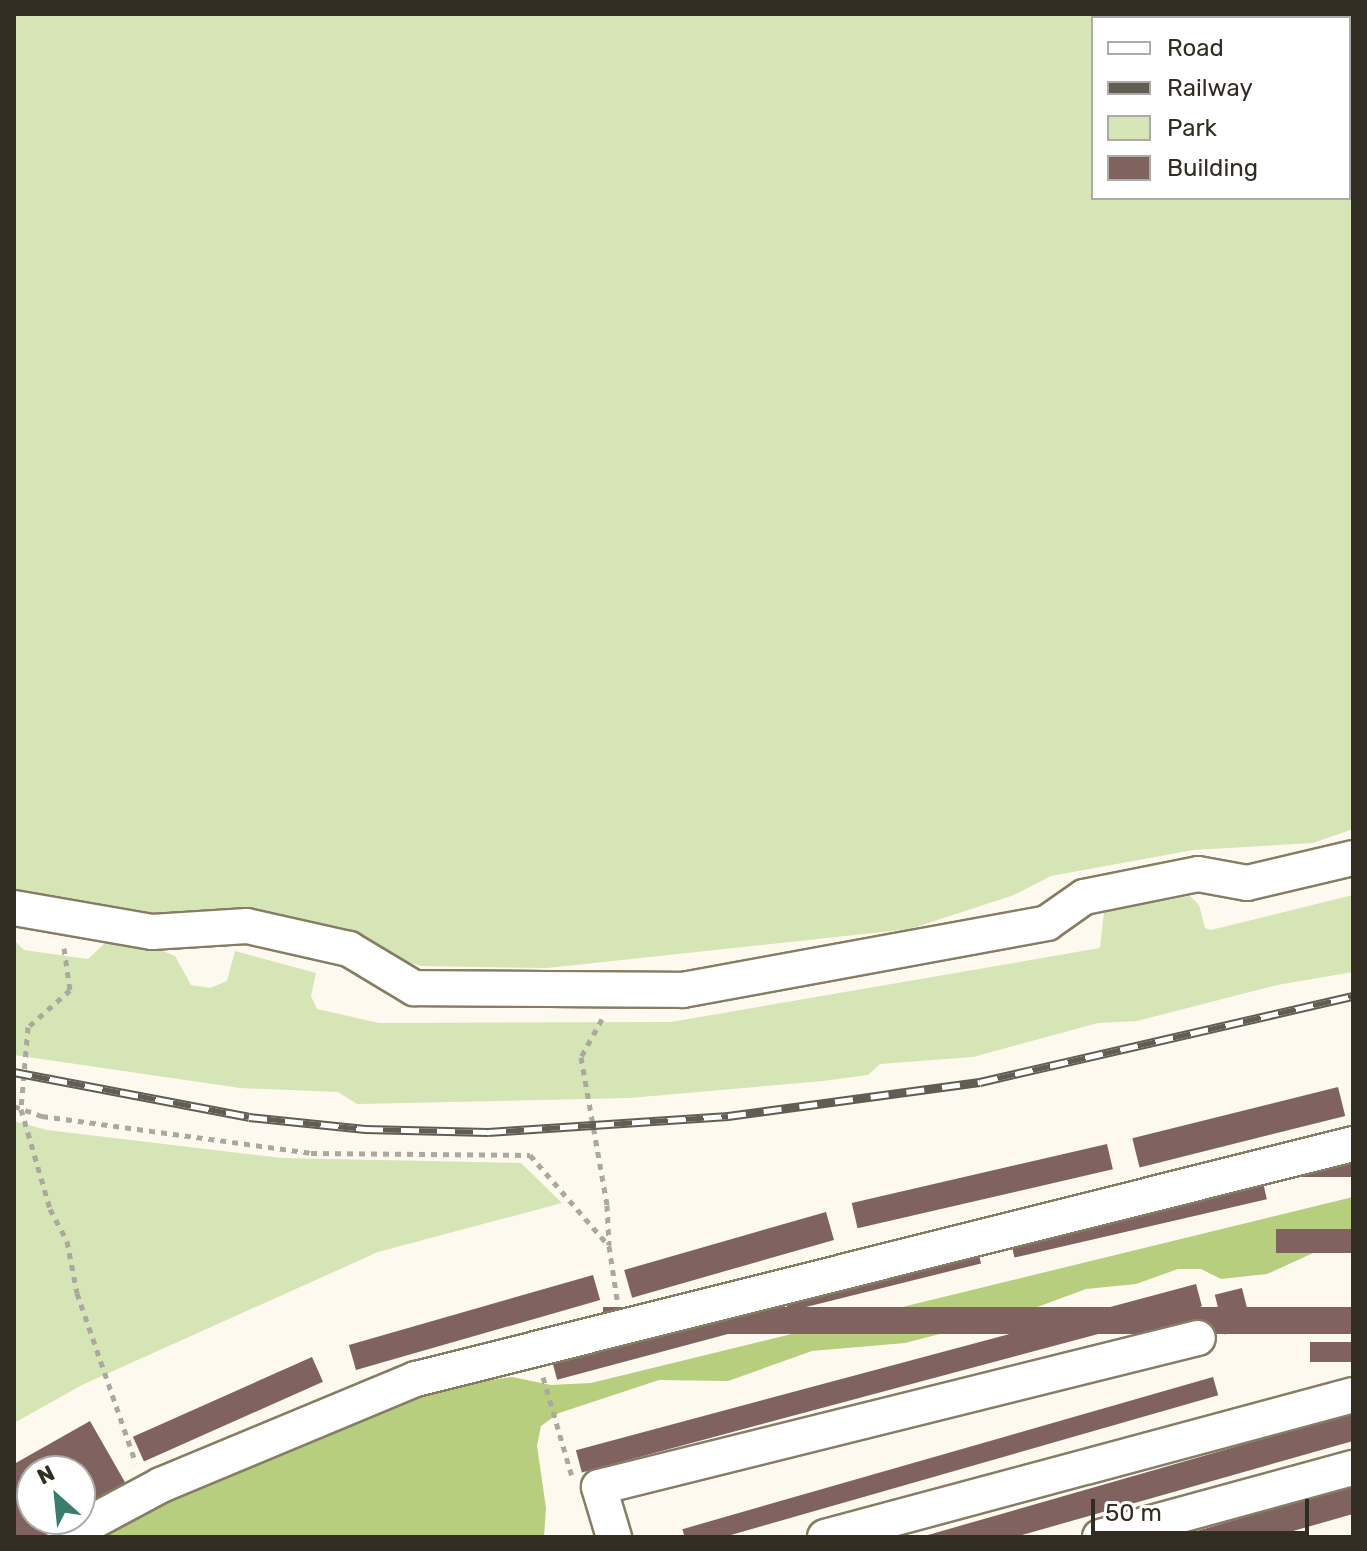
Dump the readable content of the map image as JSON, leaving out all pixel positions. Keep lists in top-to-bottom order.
{
  "legend": [
    "Road",
    "Railway",
    "Park",
    "Building"
  ],
  "scale_bar": "50 m",
  "north": "top left"
}
